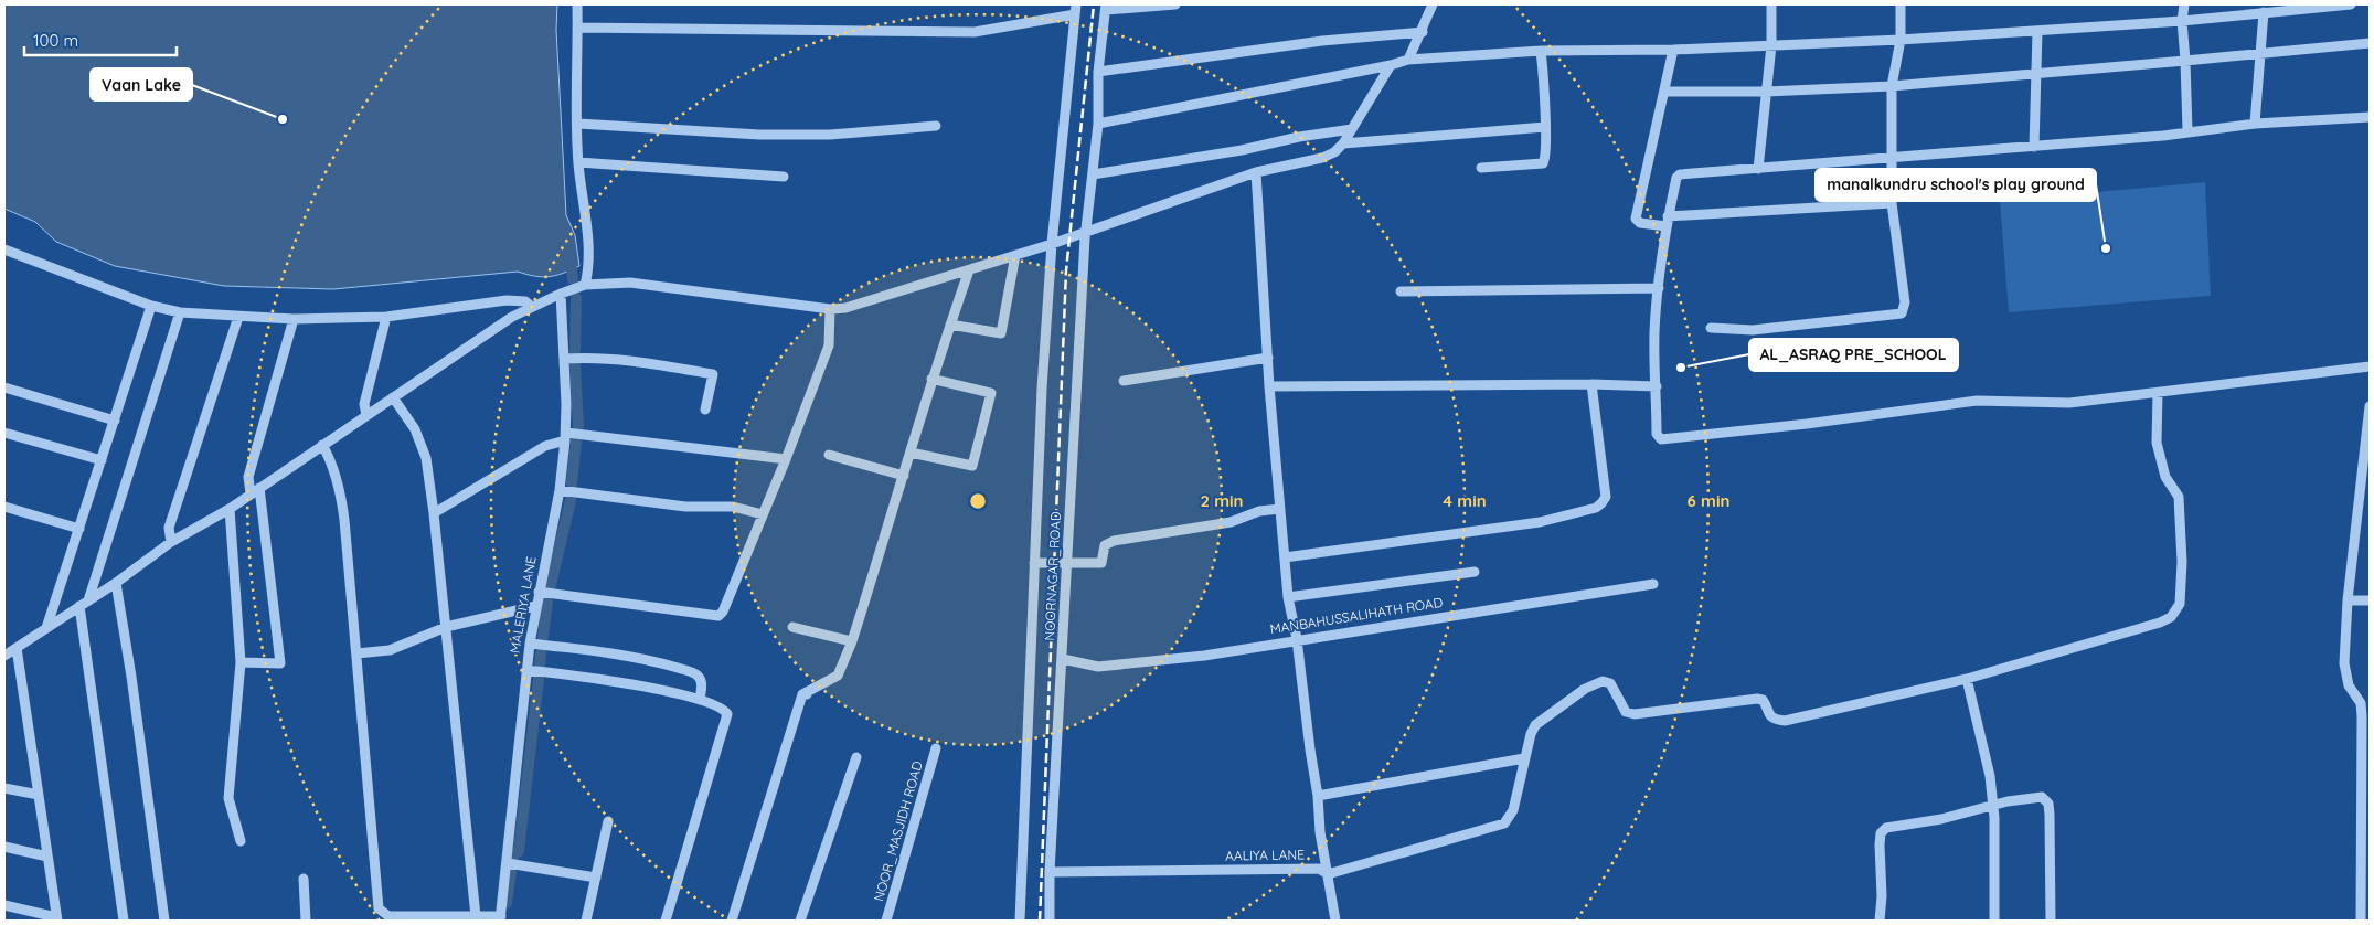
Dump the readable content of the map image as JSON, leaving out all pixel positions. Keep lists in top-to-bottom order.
{
  "streets": {
    "street": [
      "NOORNAGAR_ROAD",
      "MALERIYA LANE",
      "MANBAHUSSALIHATH ROAD",
      "NOOR_MASJIDH ROAD",
      "AALIYA LANE"
    ]
  },
  "crossings": [
    ["NOORNAGAR_ROAD", "MANBAHUSSALIHATH ROAD"],
    ["NOORNAGAR_ROAD", "AALIYA LANE"]
  ],
  "places": ["Vaan Lake", "manalkundru school's play ground", "AL_ASRAQ PRE_SCHOOL"],
  "scale_bar": "100 m",
  "rings": ["2 min", "4 min", "6 min"]
}
